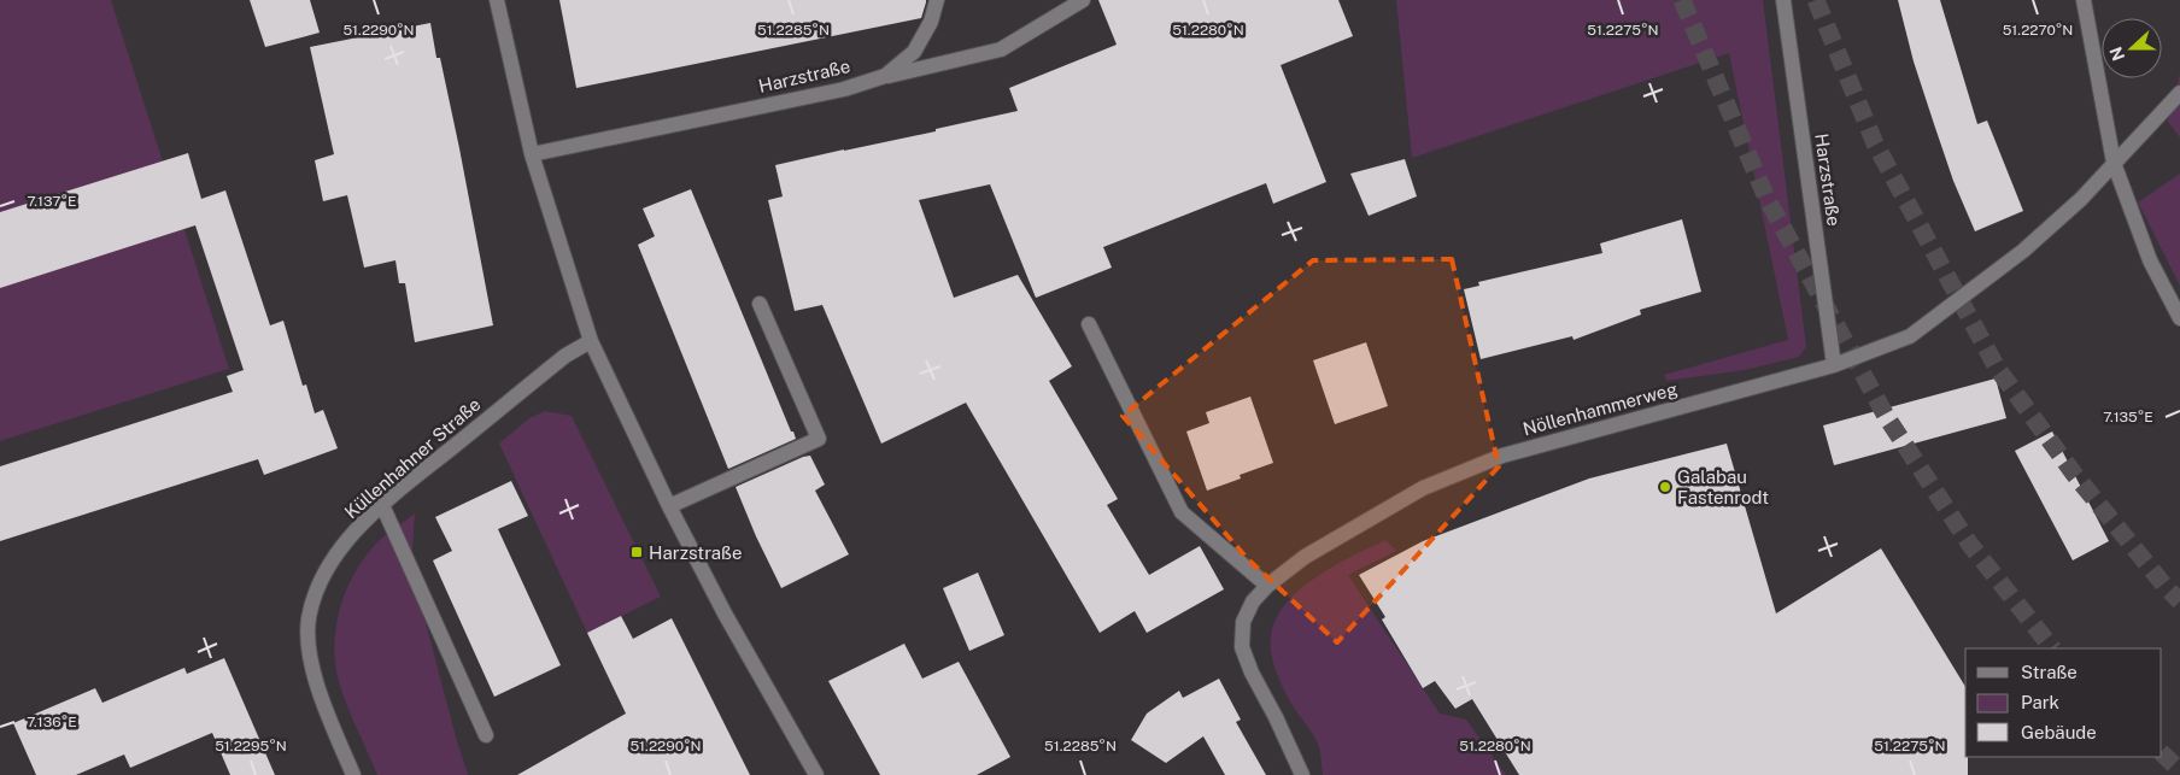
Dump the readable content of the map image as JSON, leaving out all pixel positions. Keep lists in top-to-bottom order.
{
  "streets": {
    "street": ["Harzstraße", "Nöllenhammerweg", "Küllenhahner Straße"]
  },
  "crossings": [
    ["Harzstraße", "Nöllenhammerweg"]
  ],
  "places": {
    "other": ["Galabau Fastenrodt"],
    "transit": ["Harzstraße"]
  },
  "legend": ["Straße", "Park", "Gebäude"],
  "north": "left",
  "coordinates": [
    "51.2290°N",
    "51.2285°N",
    "51.2280°N",
    "51.2275°N",
    "51.2270°N",
    "7.137°E",
    "7.135°E",
    "7.136°E",
    "51.2295°N"
  ]
}
